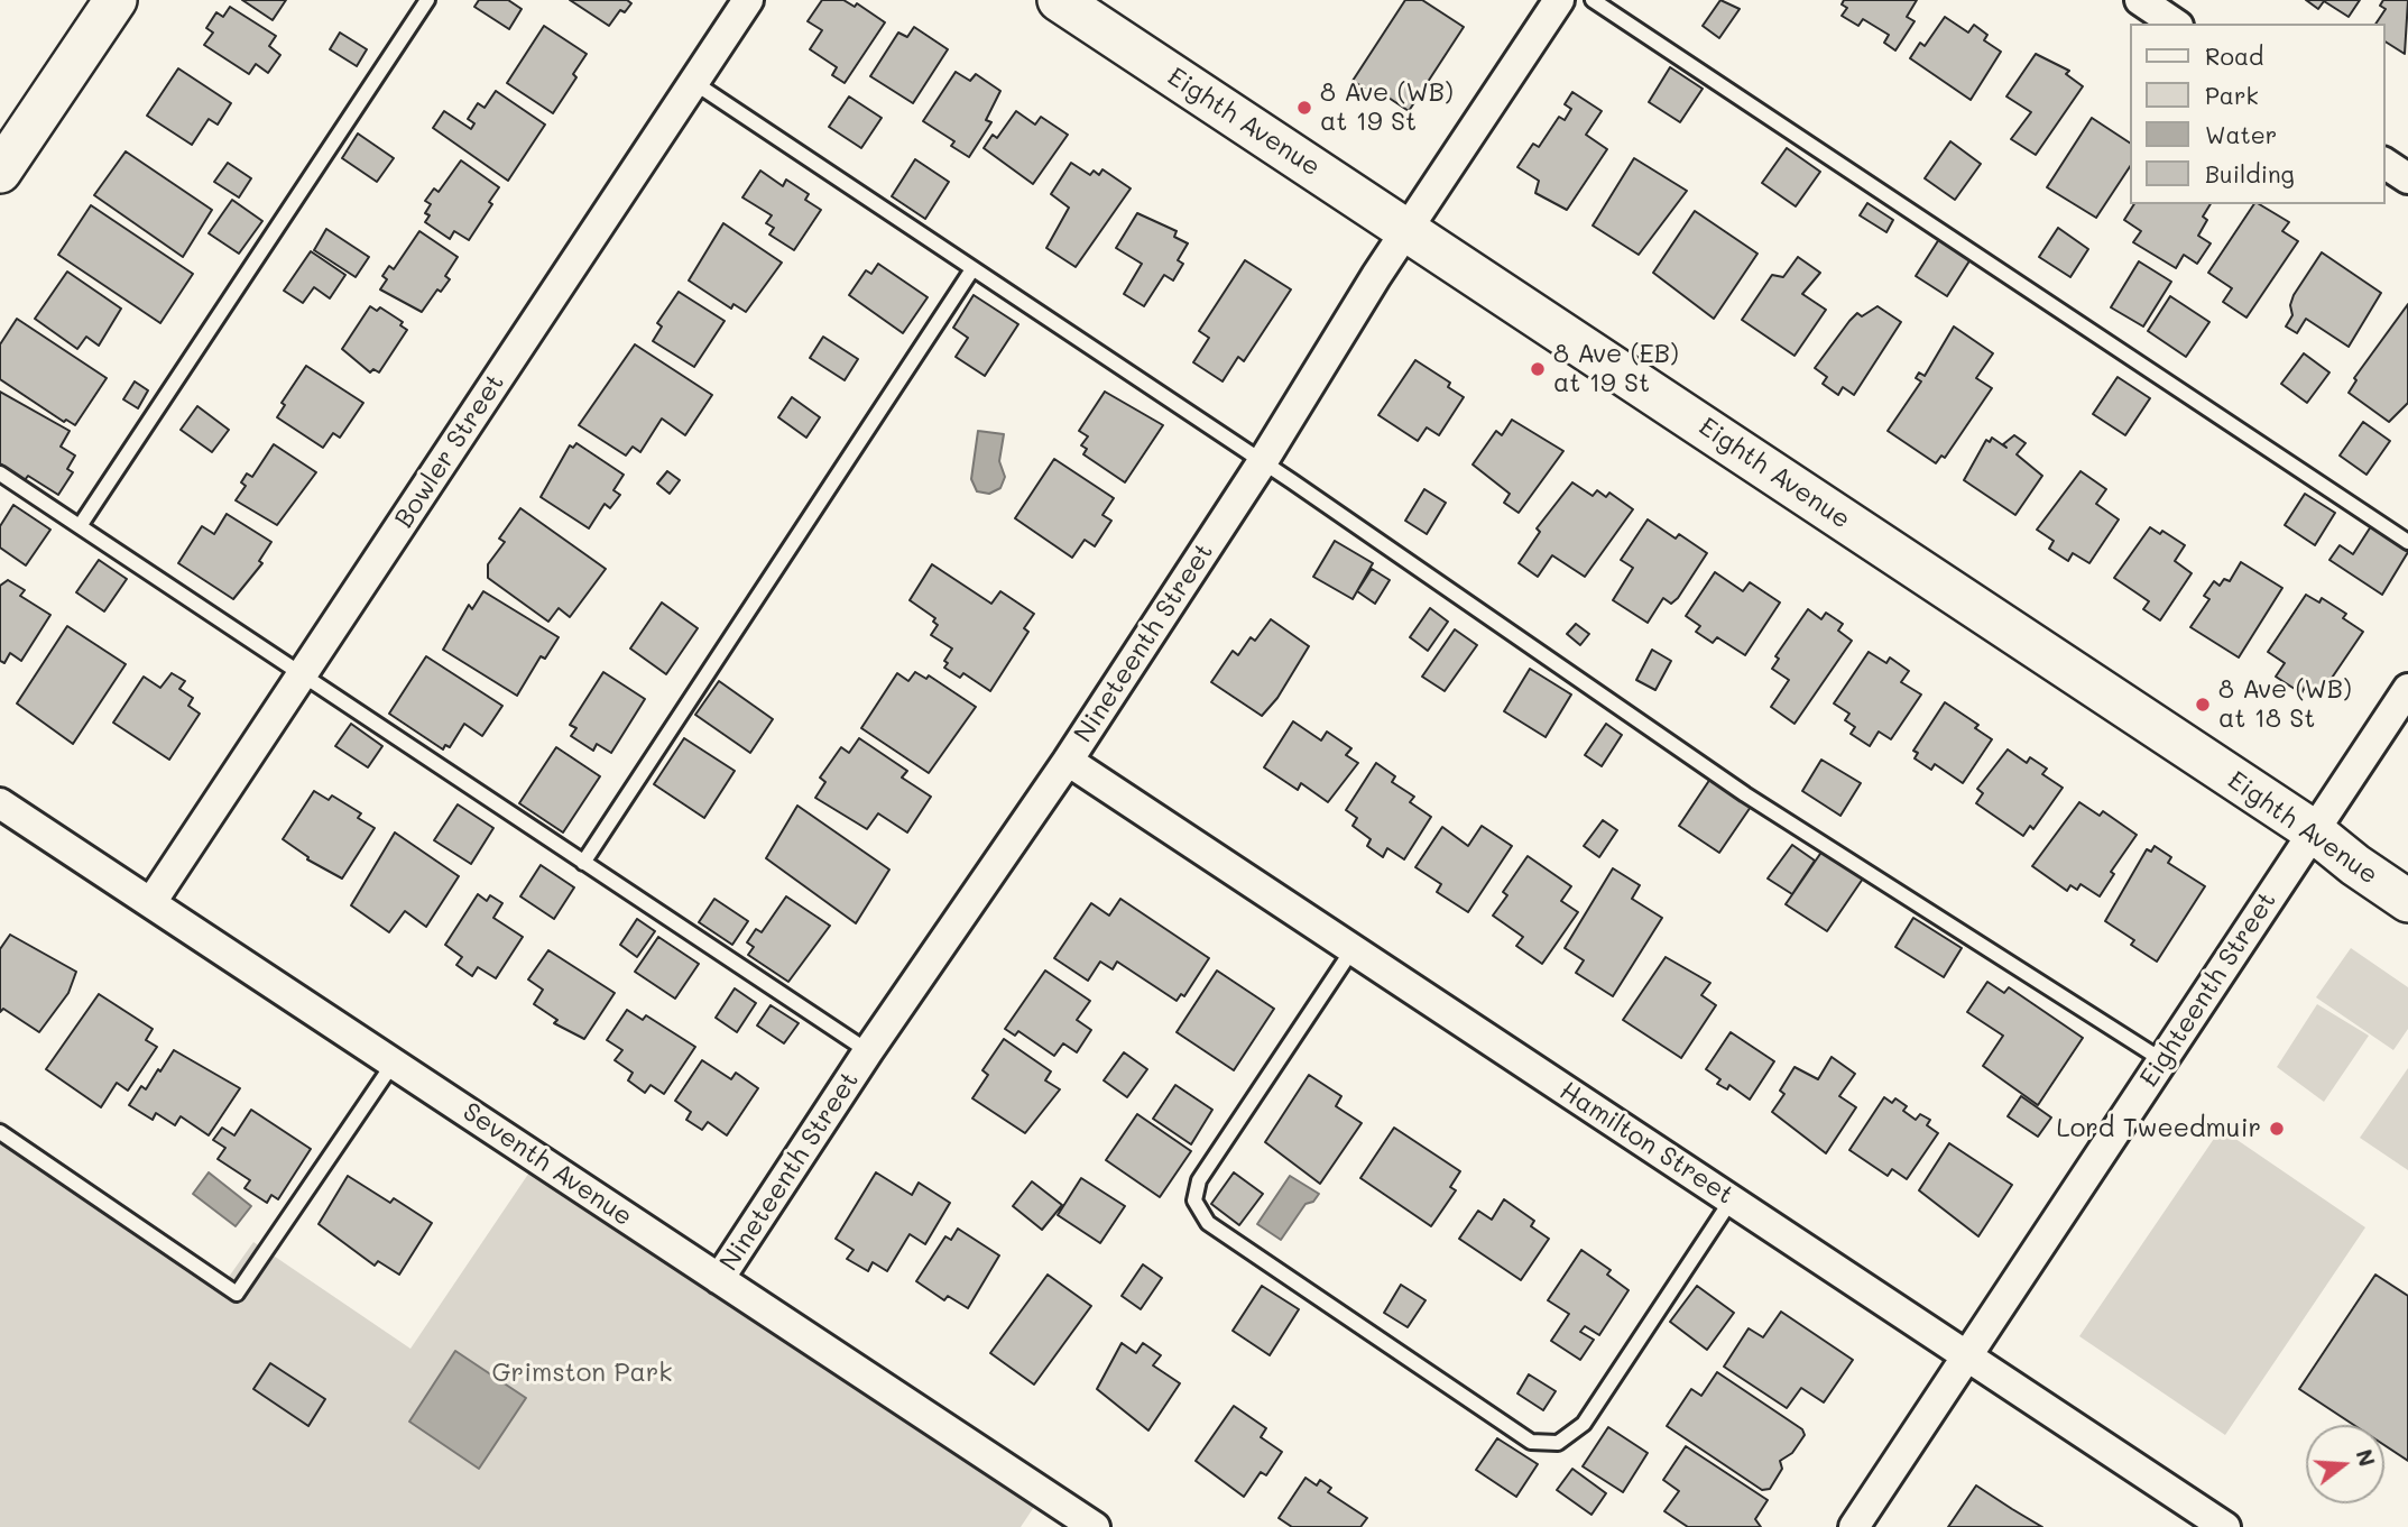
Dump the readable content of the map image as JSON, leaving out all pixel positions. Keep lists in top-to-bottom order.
{
  "streets": {
    "street": [
      "Eighth Avenue",
      "Bowler Street",
      "Nineteenth Street",
      "Eighteenth Street",
      "Hamilton Street",
      "Seventh Avenue"
    ]
  },
  "crossings": [
    ["Eighth Avenue", "Nineteenth Street"],
    ["Eighth Avenue", "Eighteenth Street"],
    ["Bowler Street", "Seventh Avenue"],
    ["Nineteenth Street", "Hamilton Street"],
    ["Nineteenth Street", "Seventh Avenue"],
    ["Eighteenth Street", "Hamilton Street"]
  ],
  "parks": ["Grimston Park"],
  "places": [
    "8 Ave (WB) at 19 St",
    "8 Ave (EB) at 19 St",
    "8 Ave (WB) at 18 St",
    "Lord Tweedmuir"
  ],
  "legend": [
    "Road",
    "Park",
    "Water",
    "Building"
  ],
  "north": "right"
}
